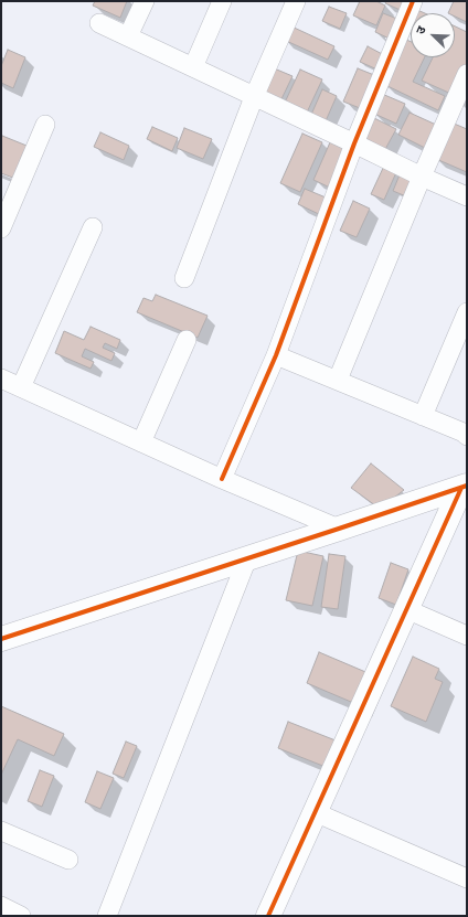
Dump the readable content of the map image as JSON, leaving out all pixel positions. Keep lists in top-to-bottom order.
{
  "north": "top left"
}
